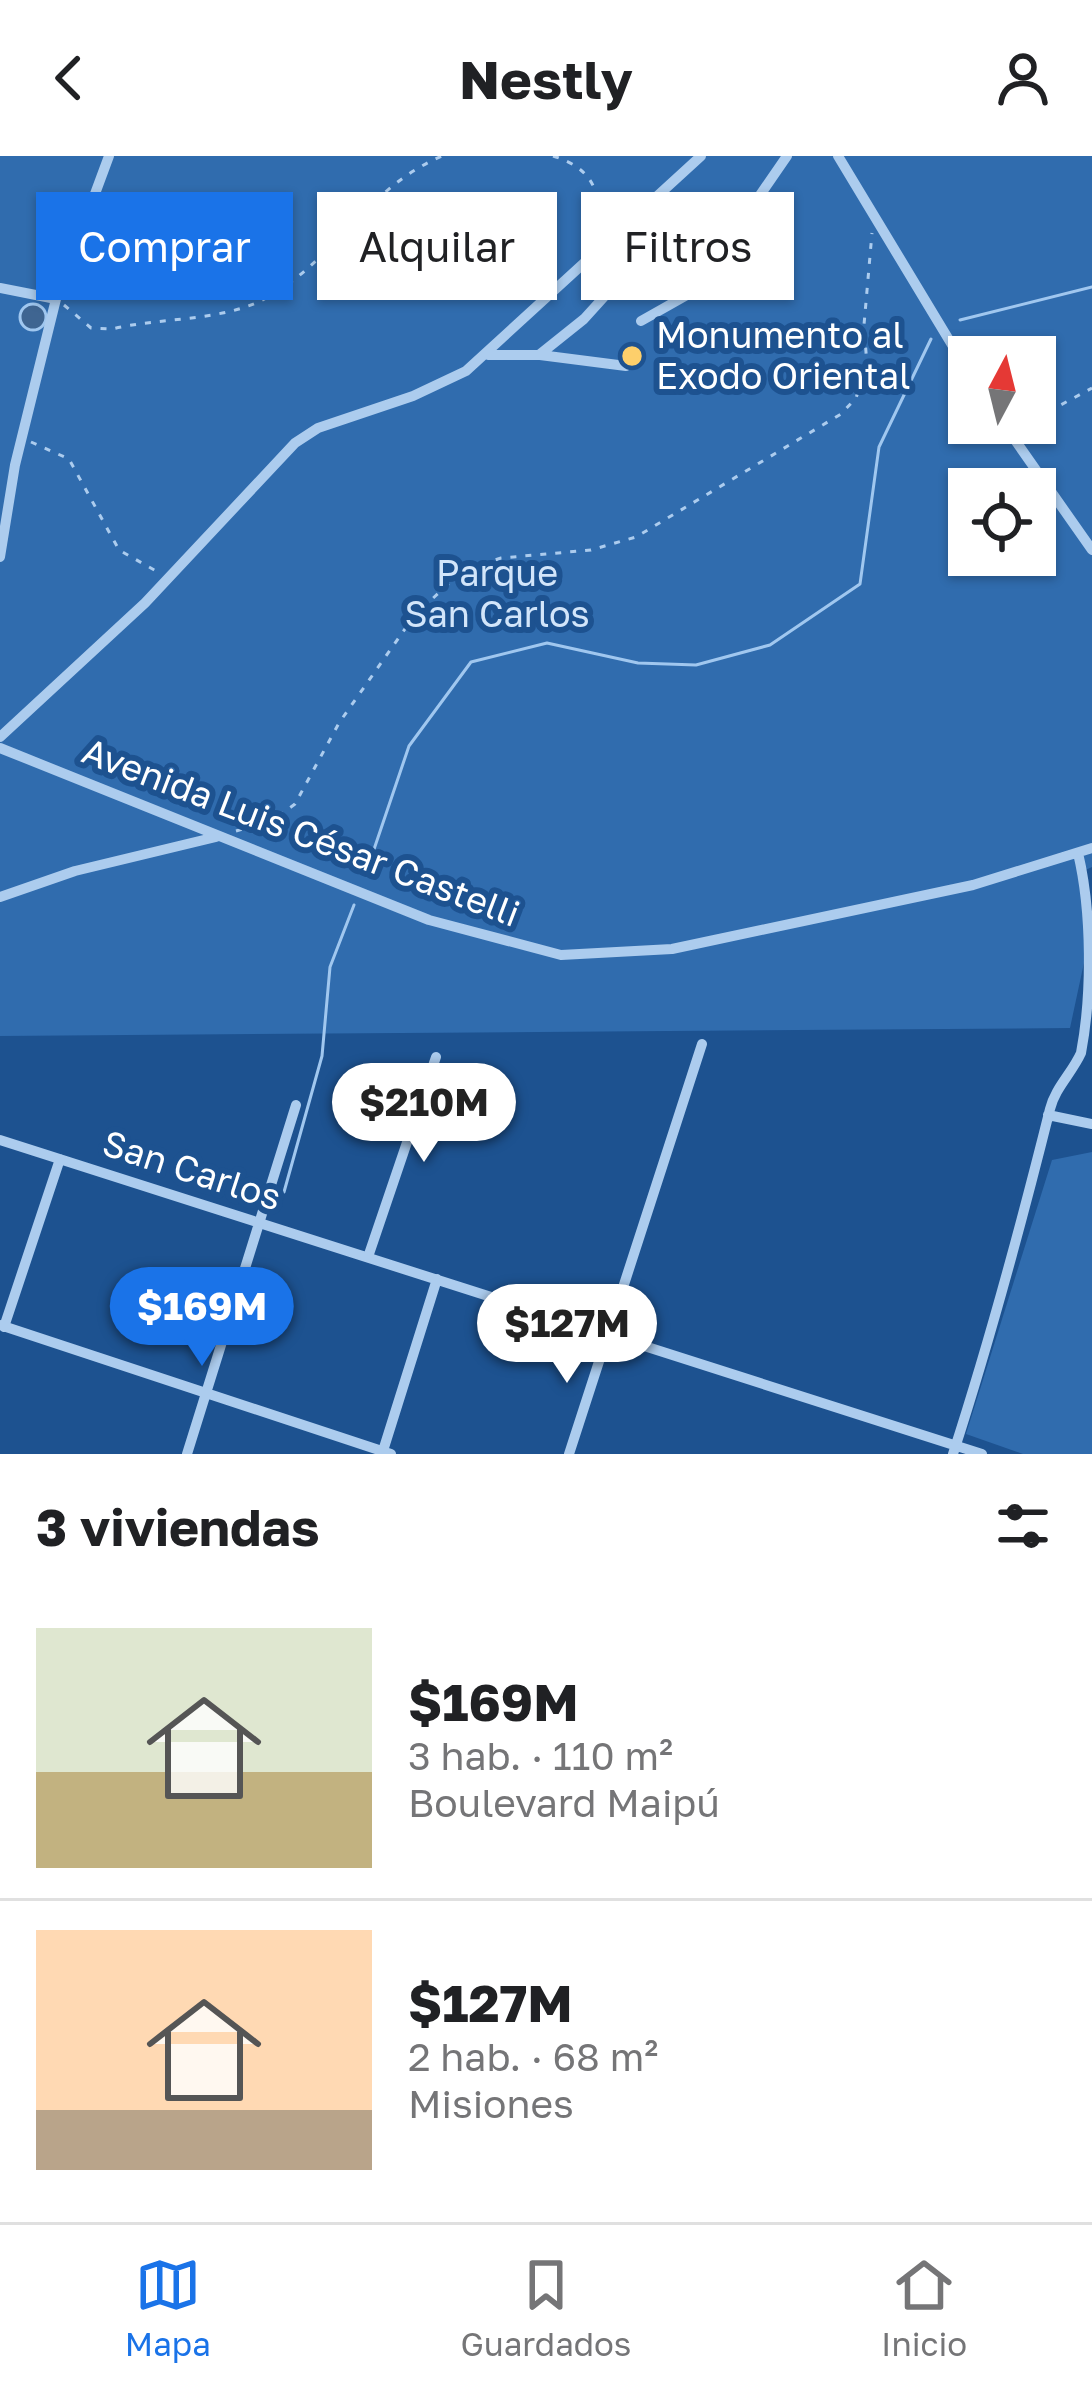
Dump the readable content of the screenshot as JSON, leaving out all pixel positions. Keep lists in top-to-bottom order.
{
  "streets": {
    "street": ["Avenida Luis César Castelli", "San Carlos"]
  },
  "parks": ["Parque San Carlos"],
  "places": ["Monumento al Exodo Oriental"],
  "north": "top",
  "page": {
    "header": "Nestly",
    "chip": ["Comprar", "Alquilar", "Filtros"],
    "price": ["$210M", "$169M", "$127M"],
    "heading": "3 viviendas",
    "list": [
      {
        "name": "$169M",
        "note": "3 hab. · 110 m² · Boulevard Maipú"
      },
      {
        "name": "$127M",
        "note": "2 hab. · 68 m² · Misiones"
      }
    ],
    "tabs": ["Mapa", "Guardados", "Inicio"]
  }
}
